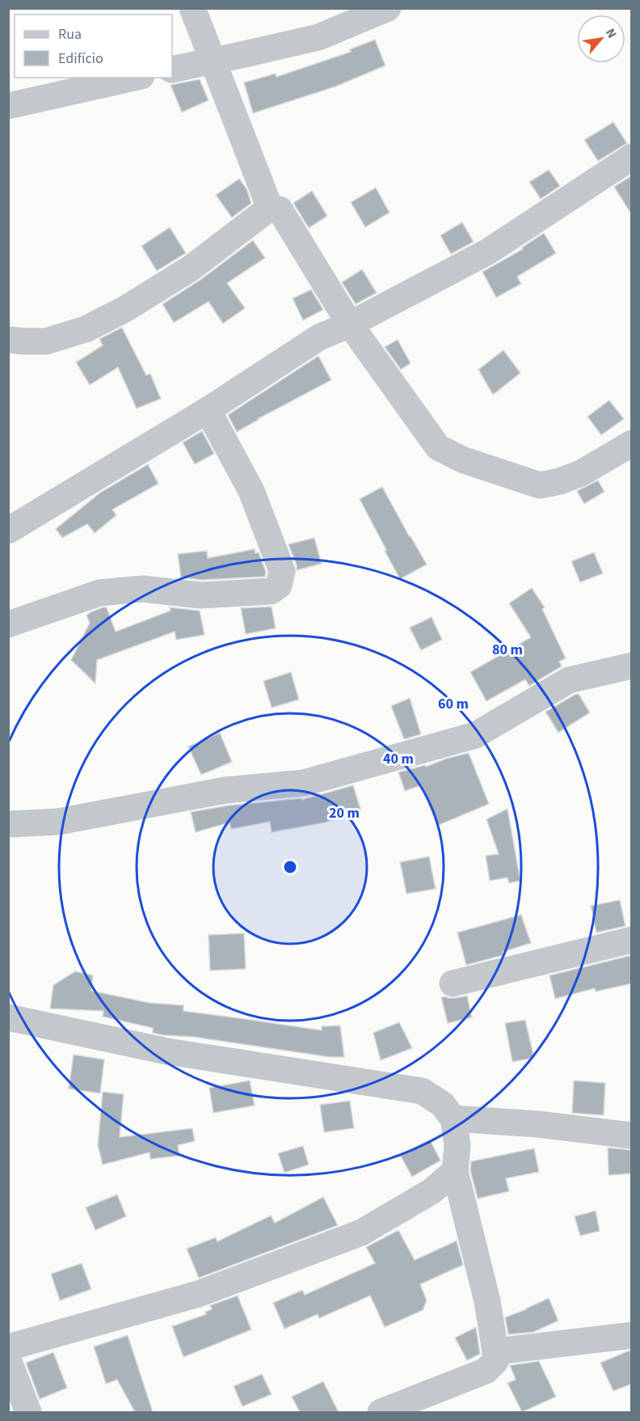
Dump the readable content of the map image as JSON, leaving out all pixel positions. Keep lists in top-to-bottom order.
{
  "legend": ["Rua", "Edifício"],
  "north": "top right",
  "rings": [
    "80 m",
    "60 m",
    "40 m",
    "20 m"
  ]
}
